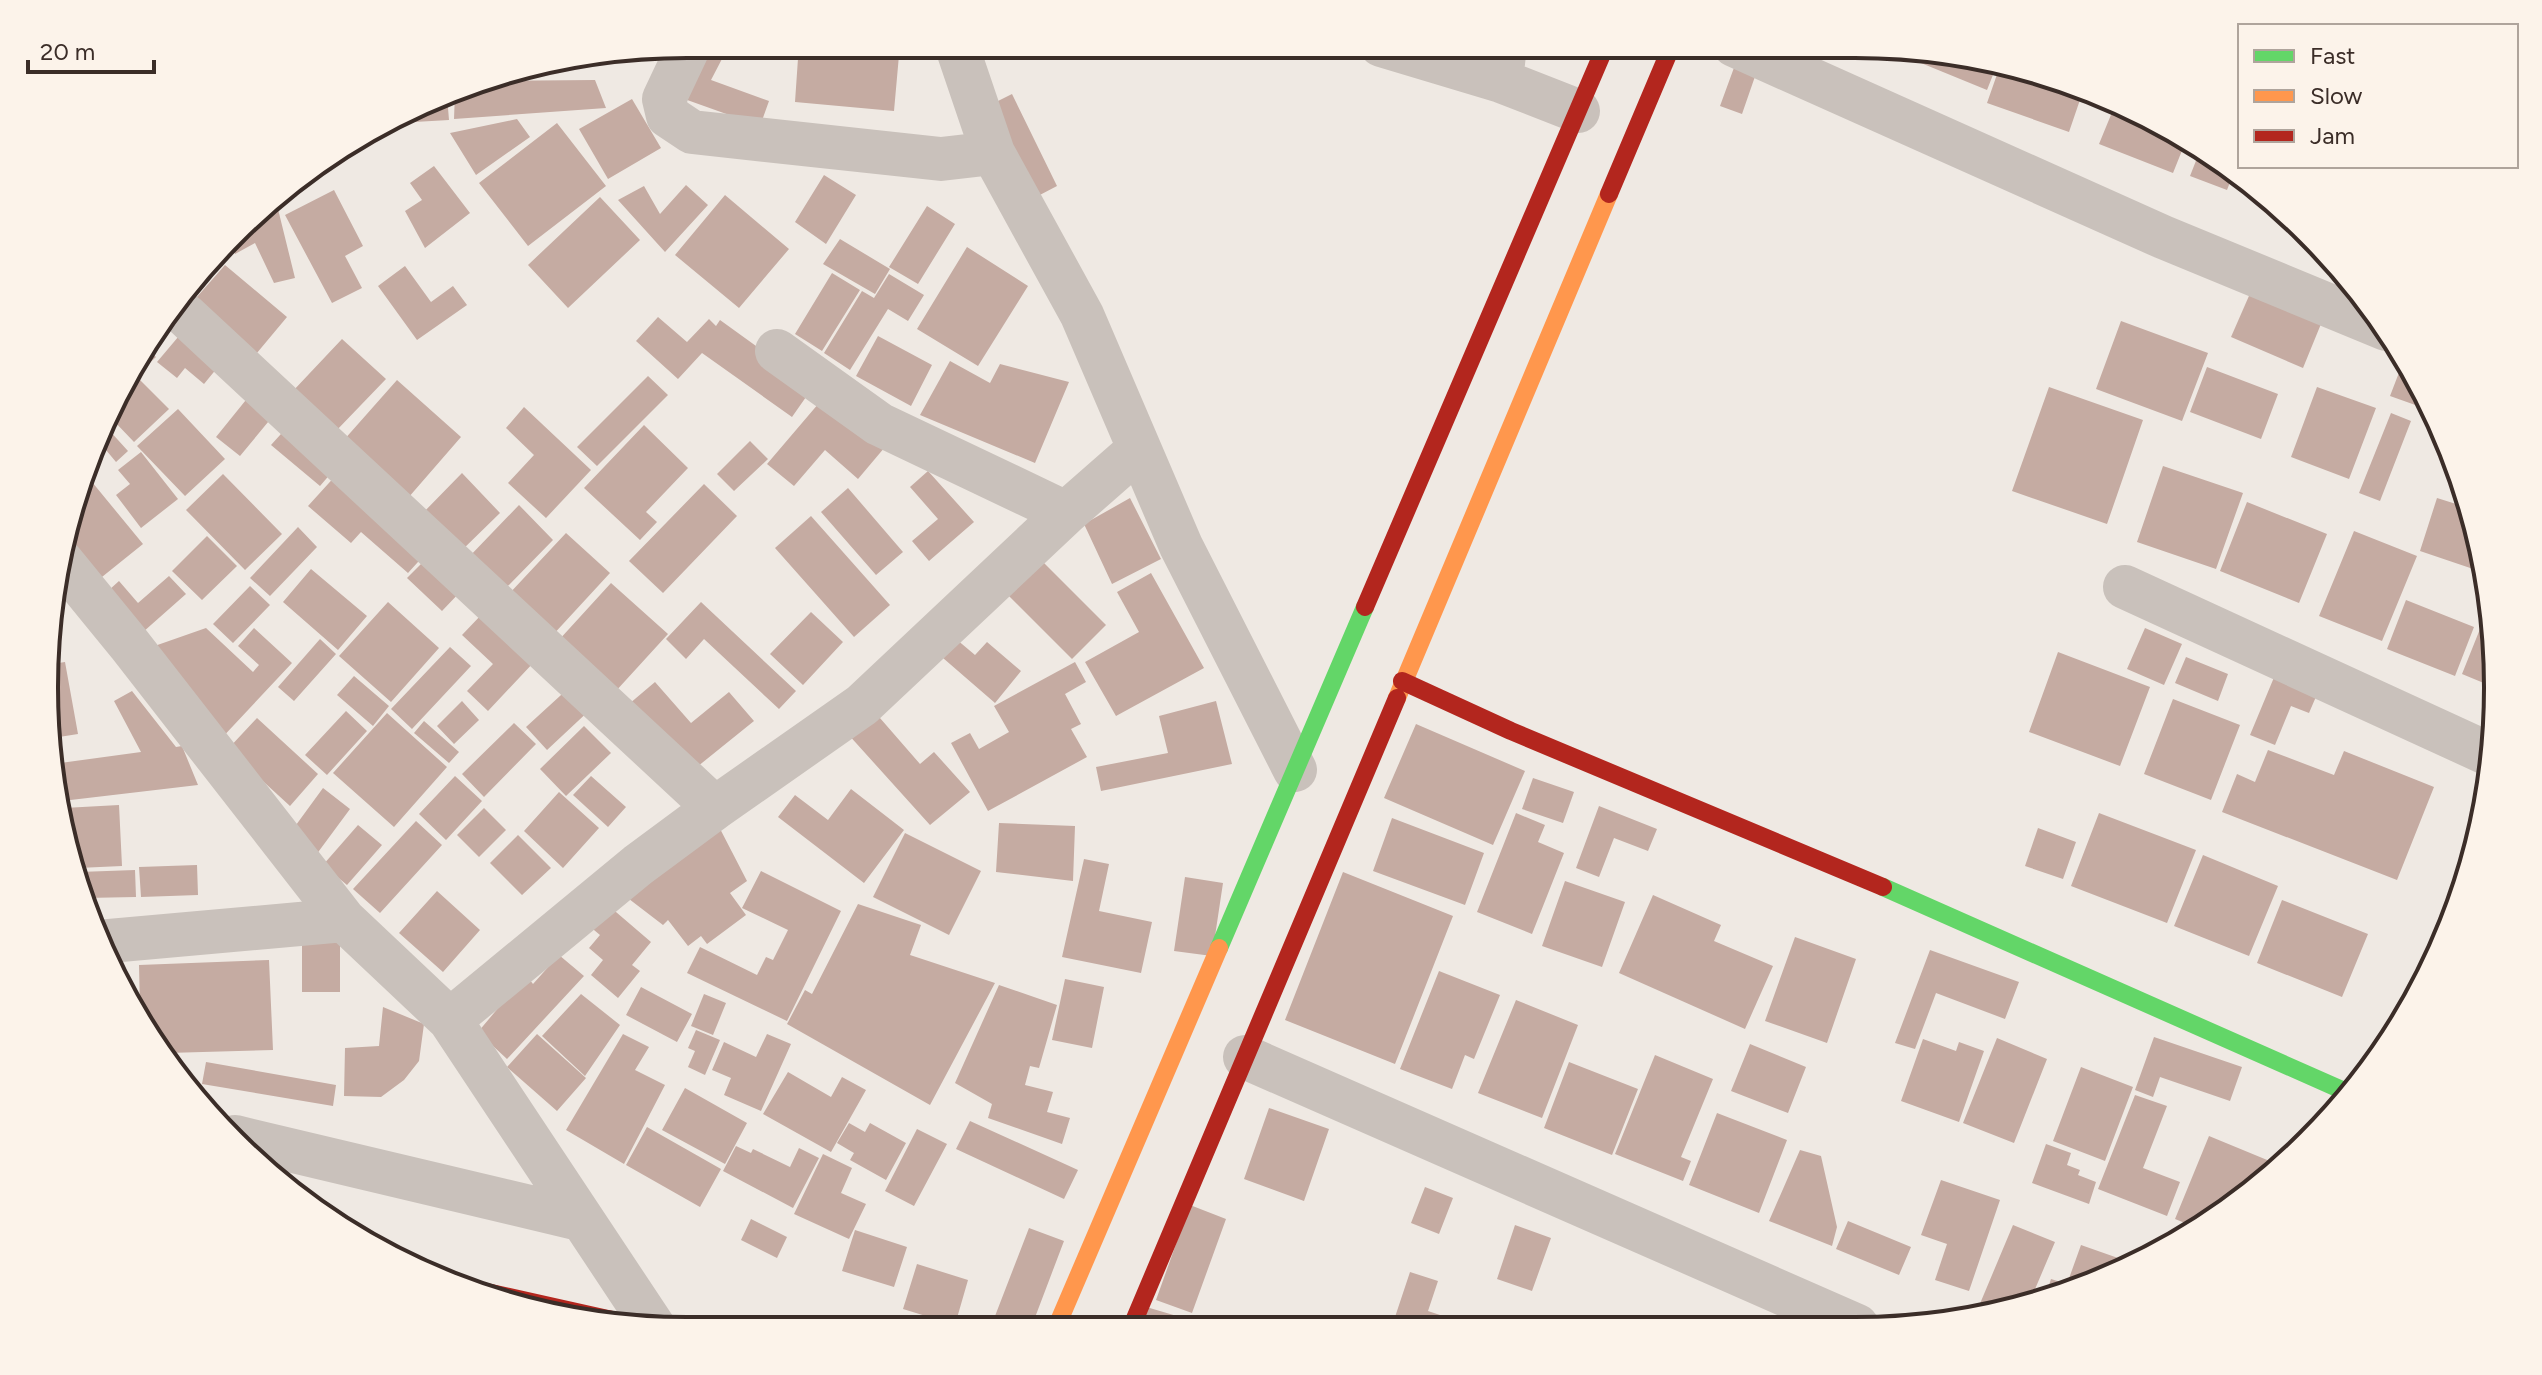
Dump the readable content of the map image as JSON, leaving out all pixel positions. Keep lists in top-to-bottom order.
{
  "legend": ["Fast", "Slow", "Jam"],
  "scale_bar": "20 m"
}
